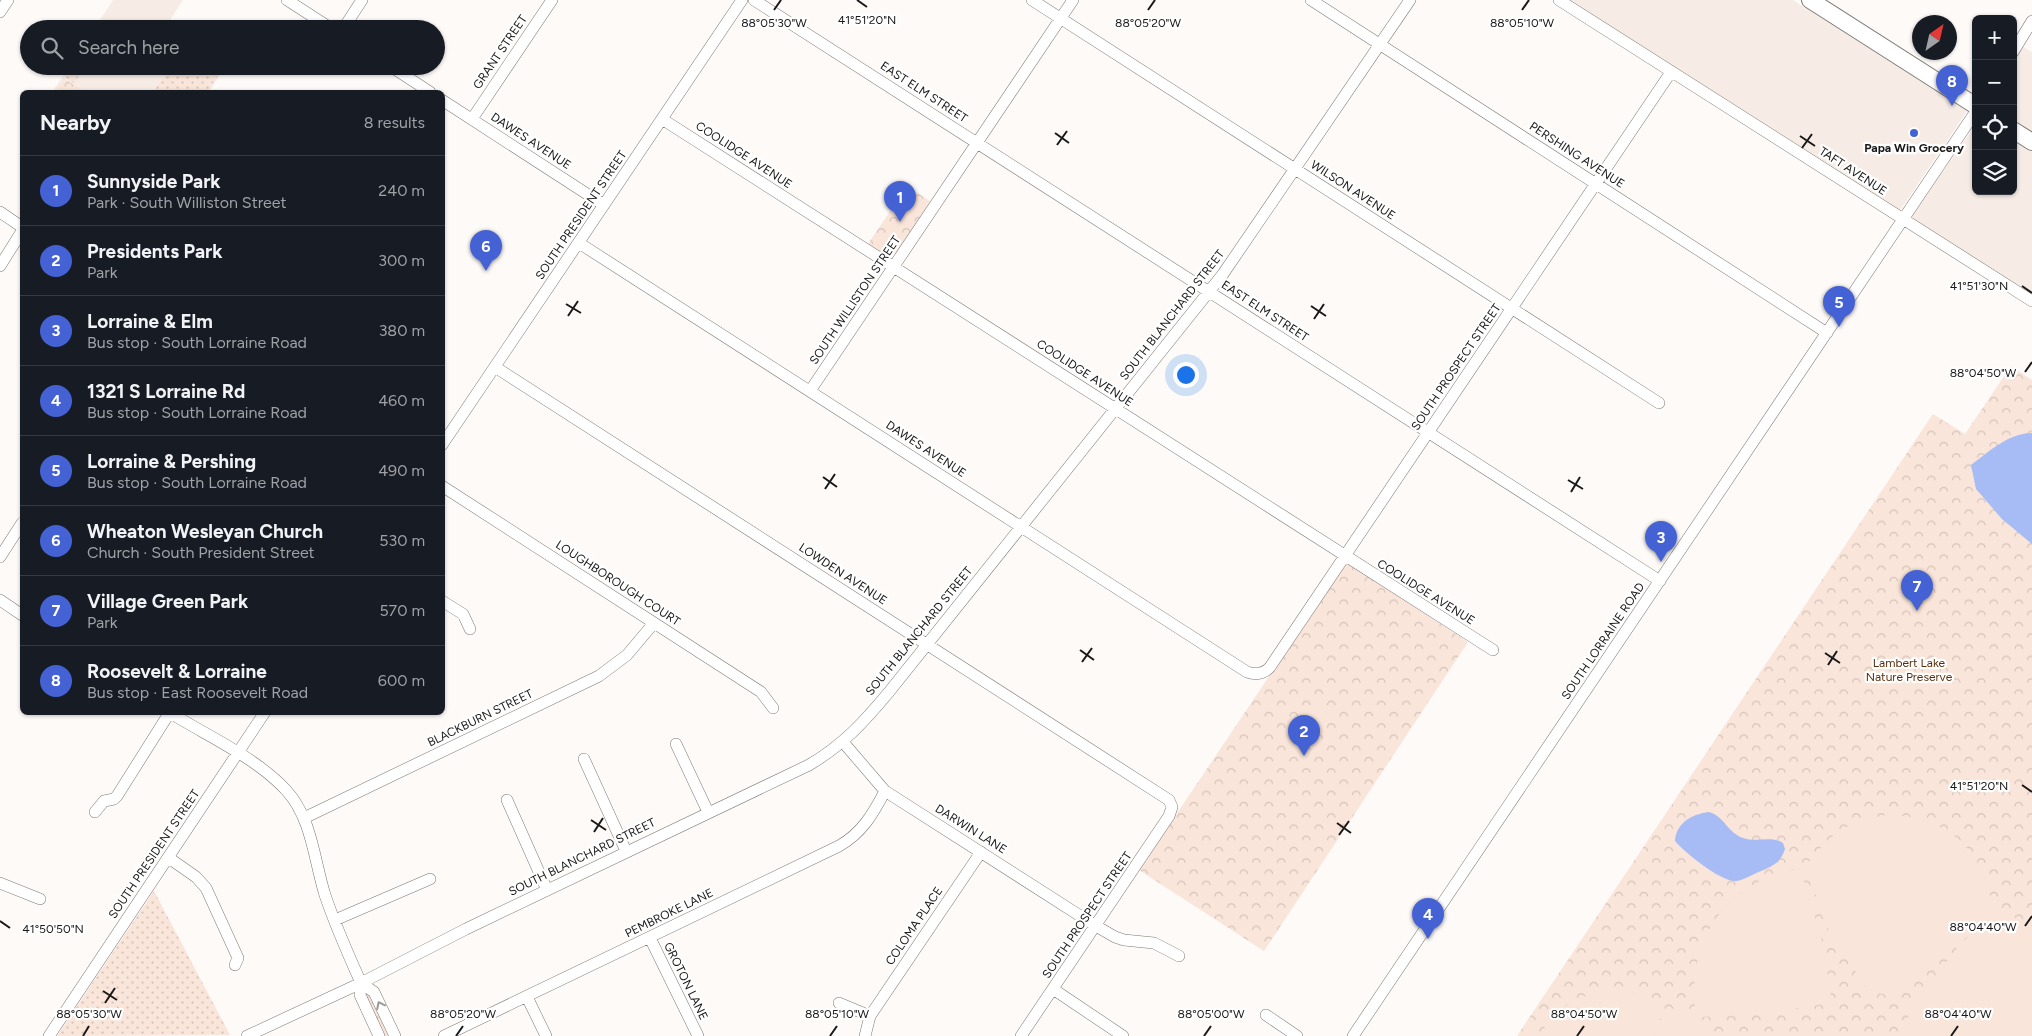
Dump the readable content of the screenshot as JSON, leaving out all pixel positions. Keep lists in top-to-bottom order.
{
  "streets": {
    "street": [
      "GRANT STREET",
      "EAST ELM STREET",
      "DAWES AVENUE",
      "COOLIDGE AVENUE",
      "PERSHING AVENUE",
      "TAFT AVENUE",
      "WILSON AVENUE",
      "SOUTH PRESIDENT STREET",
      "SOUTH WILLISTON STREET",
      "SOUTH BLANCHARD STREET",
      "SOUTH PROSPECT STREET",
      "LOWDEN AVENUE",
      "LOUGHBOROUGH COURT",
      "SOUTH LORRAINE ROAD",
      "BLACKBURN STREET",
      "DARWIN LANE",
      "PEMBROKE LANE",
      "COLOMA PLACE",
      "GROTON LANE"
    ]
  },
  "crossings": [
    ["GRANT STREET", "DAWES AVENUE"],
    ["EAST ELM STREET", "SOUTH WILLISTON STREET"],
    ["EAST ELM STREET", "SOUTH BLANCHARD STREET"],
    ["EAST ELM STREET", "SOUTH PROSPECT STREET"],
    ["EAST ELM STREET", "SOUTH LORRAINE ROAD"],
    ["DAWES AVENUE", "SOUTH PRESIDENT STREET"],
    ["DAWES AVENUE", "SOUTH WILLISTON STREET"],
    ["DAWES AVENUE", "SOUTH BLANCHARD STREET"],
    ["DAWES AVENUE", "SOUTH PROSPECT STREET"],
    ["COOLIDGE AVENUE", "SOUTH PRESIDENT STREET"],
    ["COOLIDGE AVENUE", "SOUTH WILLISTON STREET"],
    ["COOLIDGE AVENUE", "SOUTH BLANCHARD STREET"],
    ["COOLIDGE AVENUE", "SOUTH PROSPECT STREET"],
    ["PERSHING AVENUE", "SOUTH BLANCHARD STREET"],
    ["PERSHING AVENUE", "SOUTH PROSPECT STREET"],
    ["PERSHING AVENUE", "SOUTH LORRAINE ROAD"],
    ["TAFT AVENUE", "SOUTH PROSPECT STREET"],
    ["TAFT AVENUE", "SOUTH LORRAINE ROAD"],
    ["WILSON AVENUE", "SOUTH WILLISTON STREET"],
    ["WILSON AVENUE", "SOUTH BLANCHARD STREET"],
    ["WILSON AVENUE", "SOUTH PROSPECT STREET"],
    ["SOUTH PRESIDENT STREET", "LOWDEN AVENUE"],
    ["SOUTH BLANCHARD STREET", "LOWDEN AVENUE"],
    ["SOUTH BLANCHARD STREET", "DARWIN LANE"],
    ["SOUTH PROSPECT STREET", "LOWDEN AVENUE"],
    ["SOUTH PROSPECT STREET", "DARWIN LANE"],
    ["LOUGHBOROUGH COURT", "BLACKBURN STREET"],
    ["DARWIN LANE", "PEMBROKE LANE"],
    ["DARWIN LANE", "COLOMA PLACE"],
    ["PEMBROKE LANE", "GROTON LANE"]
  ],
  "parks": ["Lambert Lake Nature Preserve"],
  "places": ["Papa Win Grocery"],
  "north": "top right",
  "page": {
    "map_buttons": ["+", "−"],
    "search": "Search here",
    "pins": [
      "8",
      "1",
      "6",
      "5",
      "3",
      "7",
      "2",
      "4"
    ],
    "heading": ["Nearby", "8 results"],
    "list": [
      {
        "mark": "1",
        "name": "Sunnyside Park",
        "note": "Park · South Williston Street",
        "value": "240 m"
      },
      {
        "mark": "2",
        "name": "Presidents Park",
        "note": "Park",
        "value": "300 m"
      },
      {
        "mark": "3",
        "name": "Lorraine & Elm",
        "note": "Bus stop · South Lorraine Road",
        "value": "380 m"
      },
      {
        "mark": "4",
        "name": "1321 S Lorraine Rd",
        "note": "Bus stop · South Lorraine Road",
        "value": "460 m"
      },
      {
        "mark": "5",
        "name": "Lorraine & Pershing",
        "note": "Bus stop · South Lorraine Road",
        "value": "490 m"
      },
      {
        "mark": "6",
        "name": "Wheaton Wesleyan Church",
        "note": "Church · South President Street",
        "value": "530 m"
      },
      {
        "mark": "7",
        "name": "Village Green Park",
        "note": "Park",
        "value": "570 m"
      },
      {
        "mark": "8",
        "name": "Roosevelt & Lorraine",
        "note": "Bus stop · East Roosevelt Road",
        "value": "600 m"
      }
    ]
  },
  "coordinates": [
    "41°51'20\"N",
    "88°05'30\"W",
    "88°05'10\"W",
    "88°05'20\"W",
    "41°51'30\"N",
    "88°04'50\"W",
    "88°04'40\"W",
    "41°50'50\"N",
    "88°05'00\"W"
  ]
}
